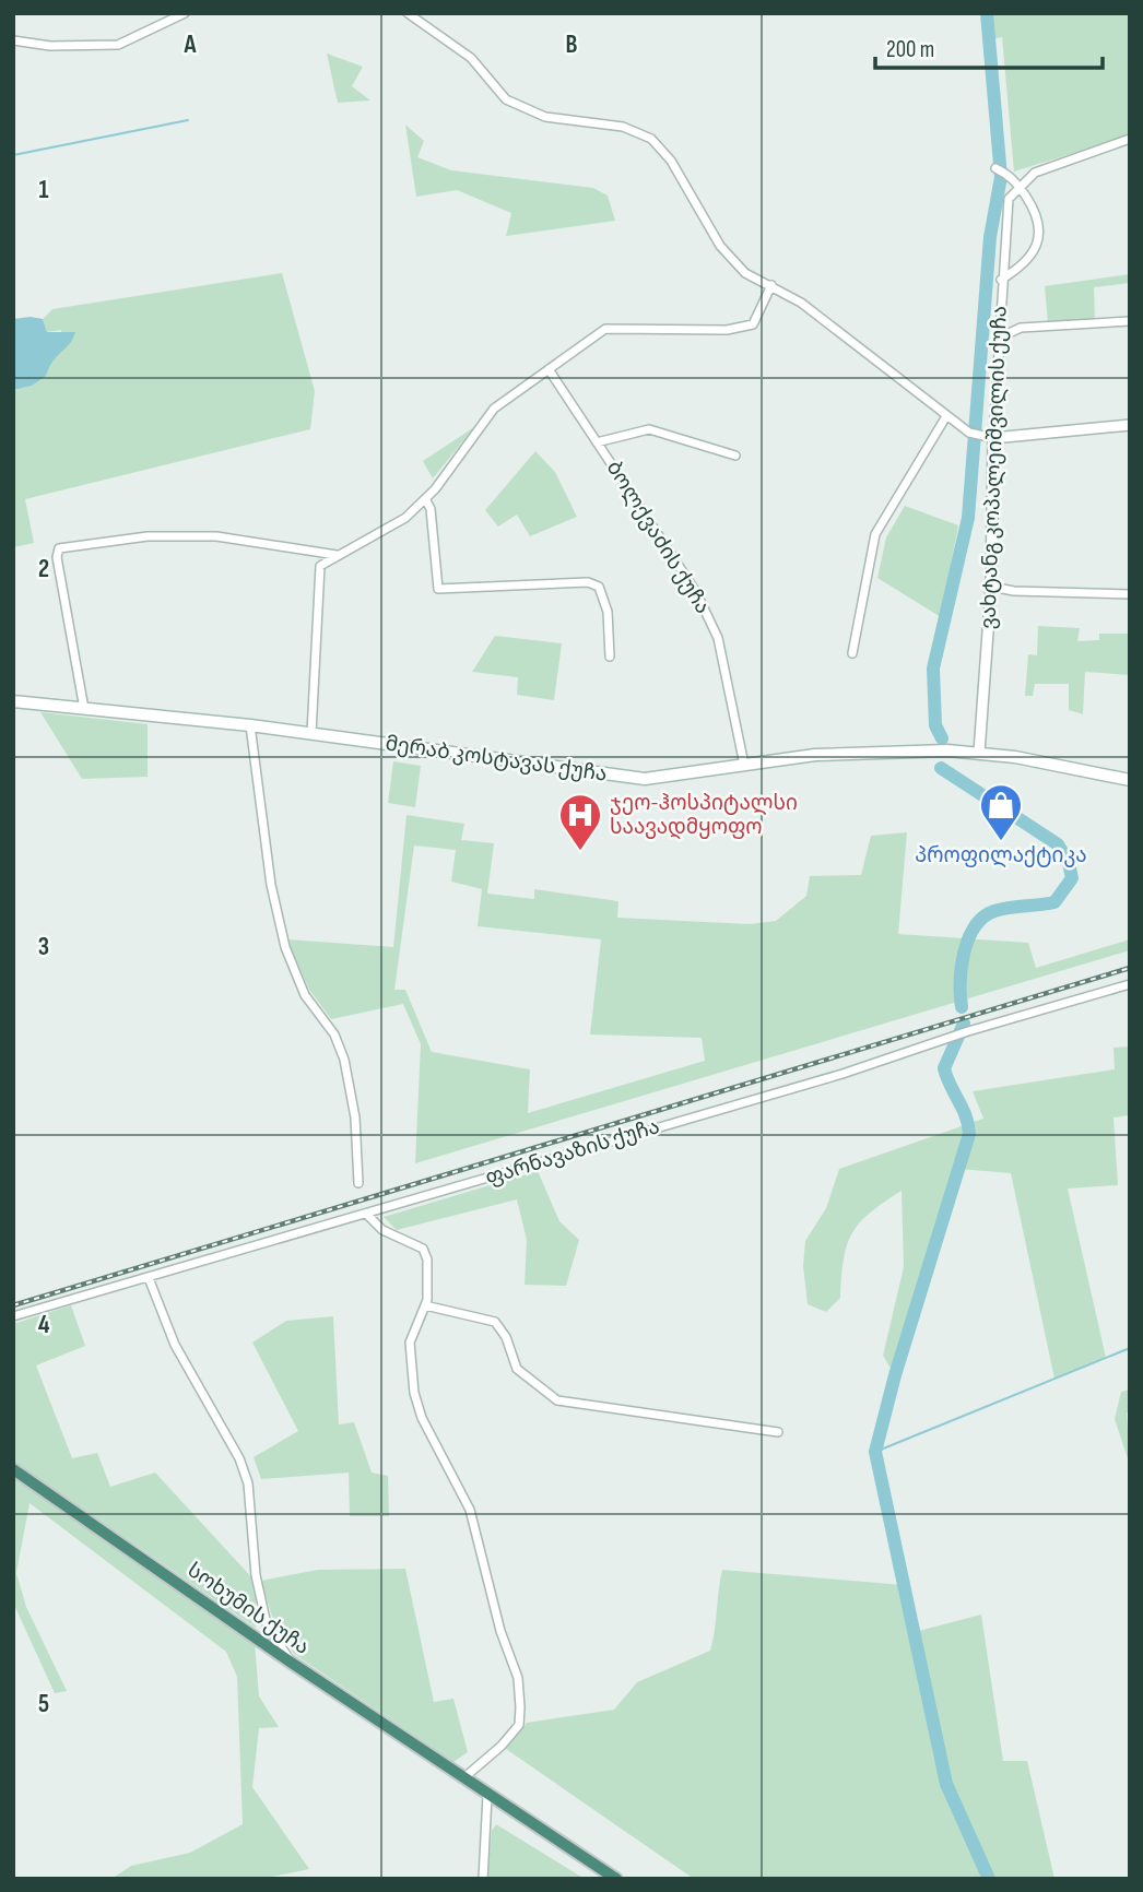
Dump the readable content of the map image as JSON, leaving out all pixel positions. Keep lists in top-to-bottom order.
{
  "streets": {
    "highway": ["სოხუმის ქუჩა"],
    "main road": ["მერაბ კოსტავას ქუჩა"],
    "street": ["ვახტანგ კოპალეიშვილის ქუჩა", "ბოლქვაძის ქუჩა", "ფარნავაზის ქუჩა"]
  },
  "crossings": [
    ["ვახტანგ კოპალეიშვილის ქუჩა", "მერაბ კოსტავას ქუჩა"],
    ["ბოლქვაძის ქუჩა", "მერაბ კოსტავას ქუჩა"]
  ],
  "places": {
    "shop": ["პროფილაქტიკა"],
    "hospital": ["ჯეო-ჰოსპიტალსი საავადმყოფო"]
  },
  "scale_bar": "200 m",
  "grid": {
    "columns": ["A", "B"],
    "rows": [
      "1",
      "2",
      "3",
      "4",
      "5"
    ]
  }
}
